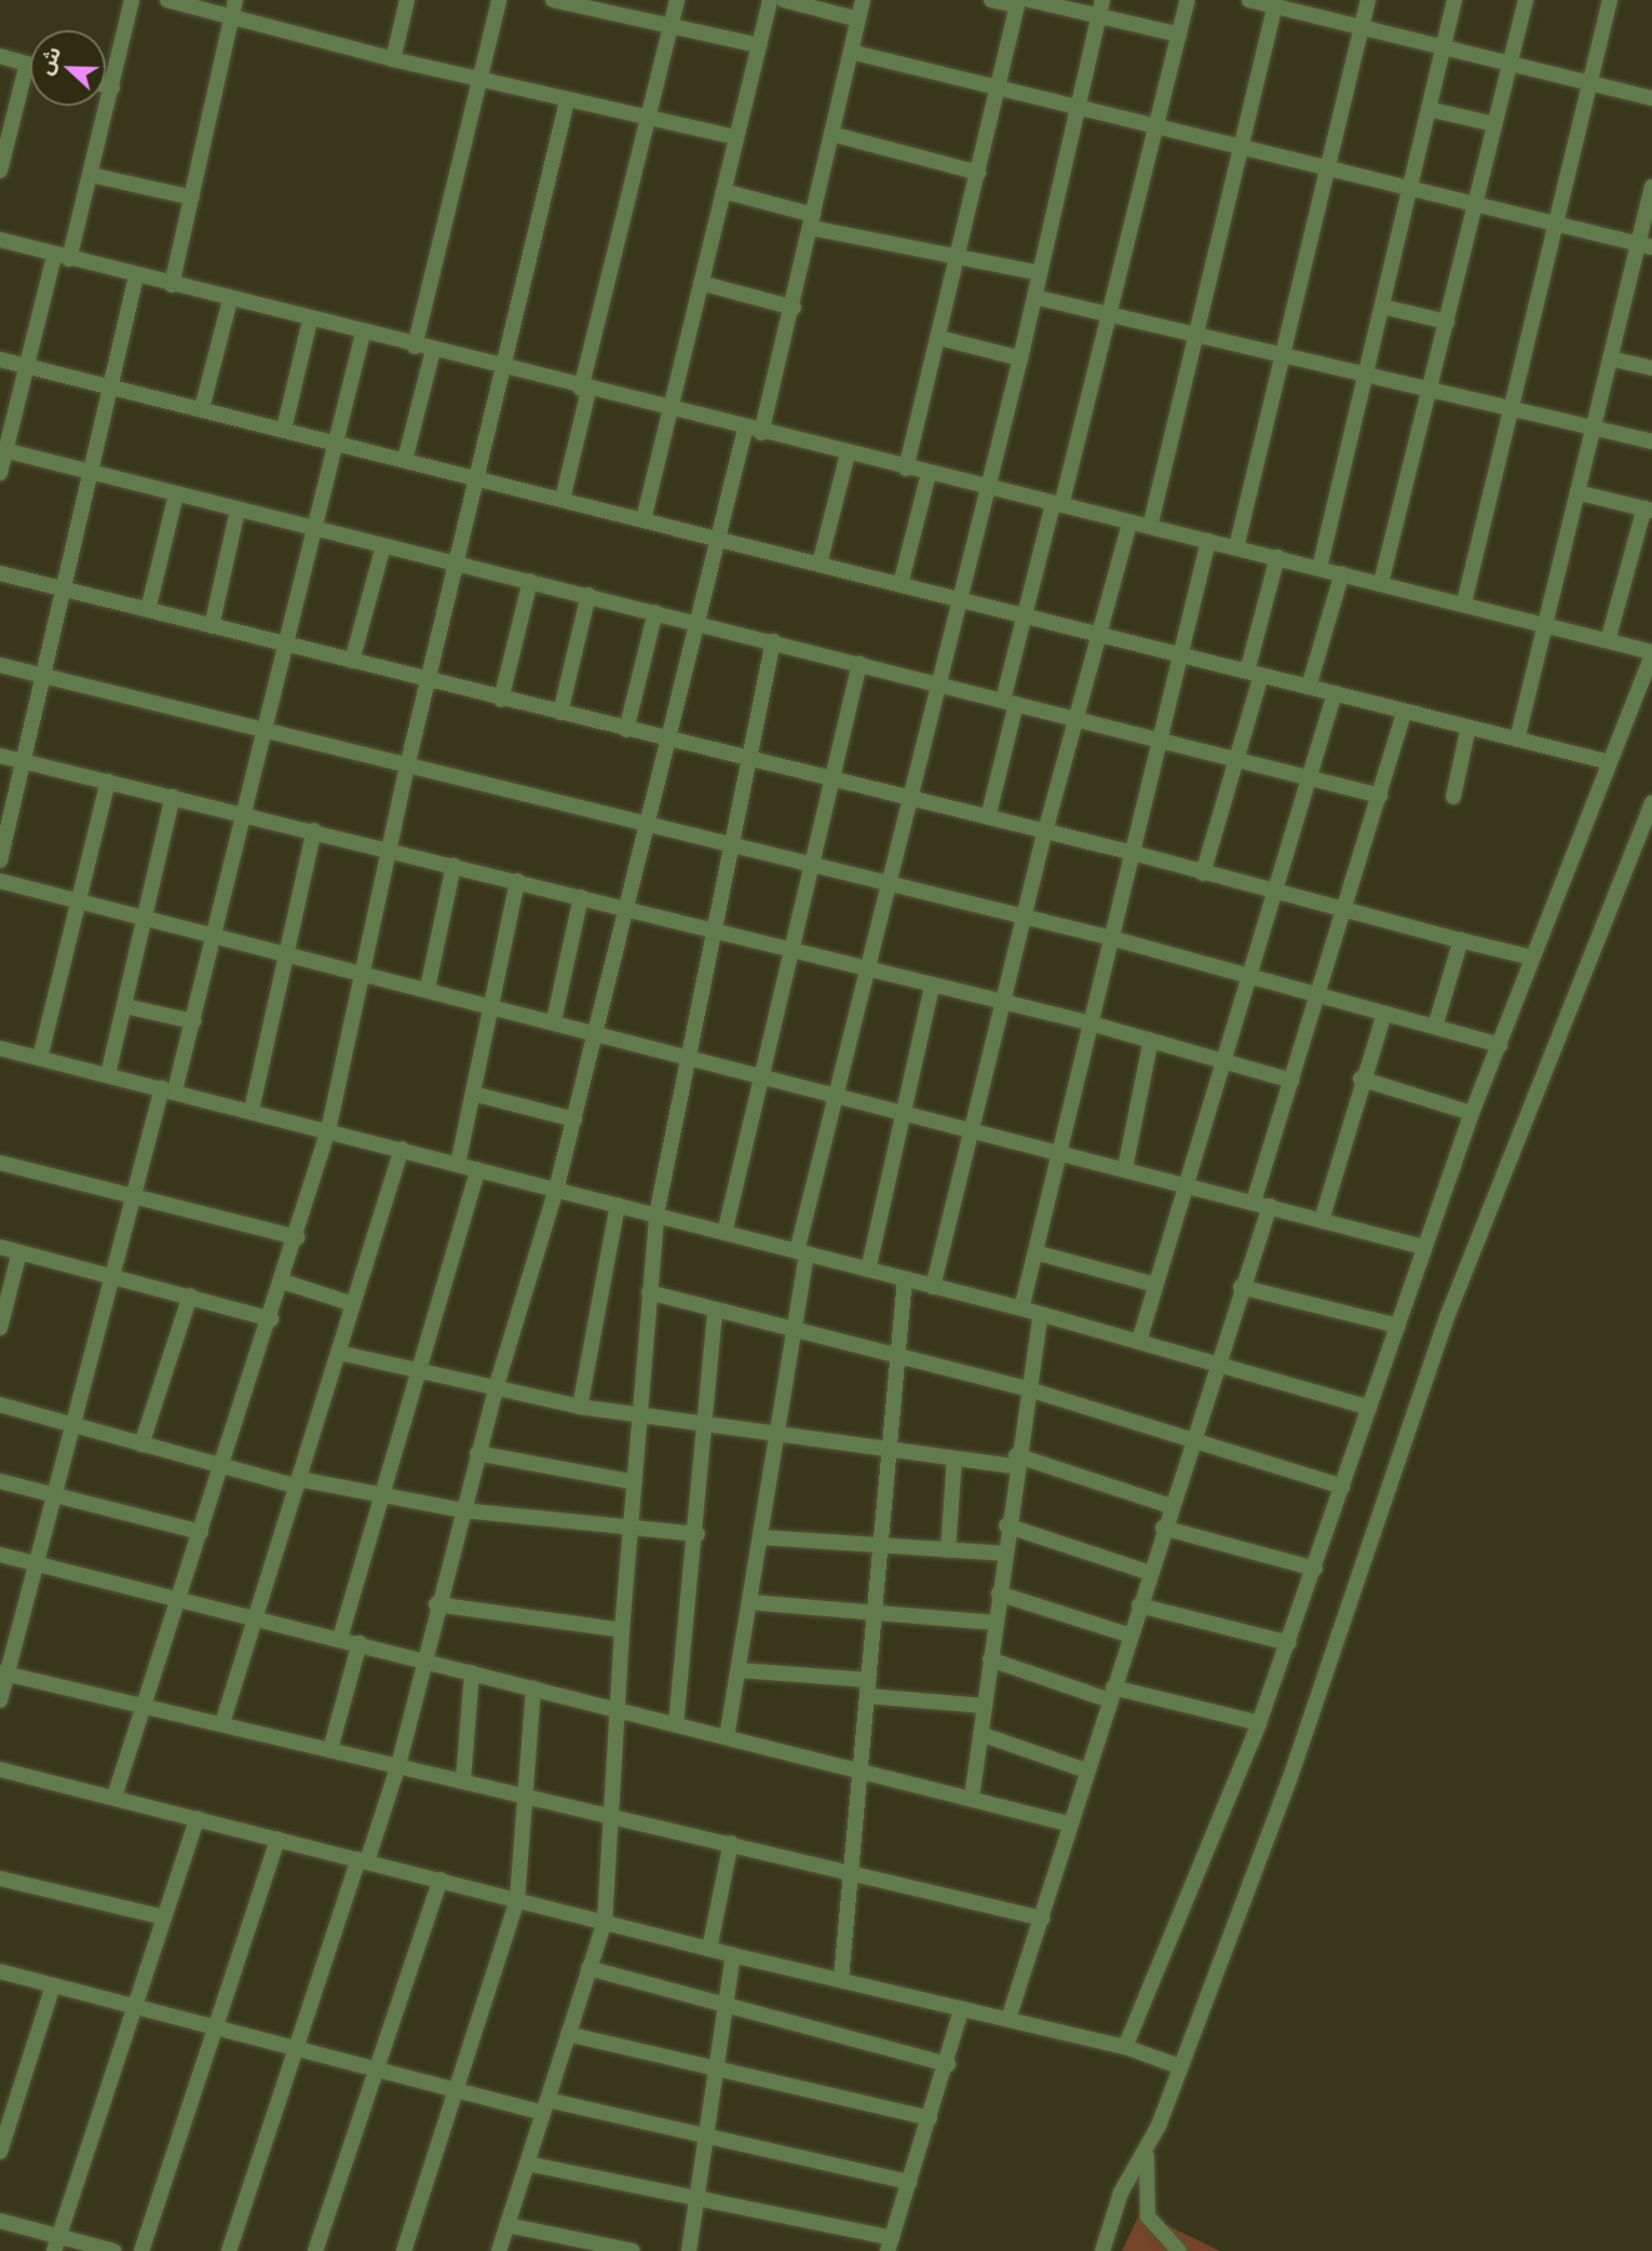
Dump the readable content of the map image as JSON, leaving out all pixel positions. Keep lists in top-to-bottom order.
{
  "north": "left"
}
